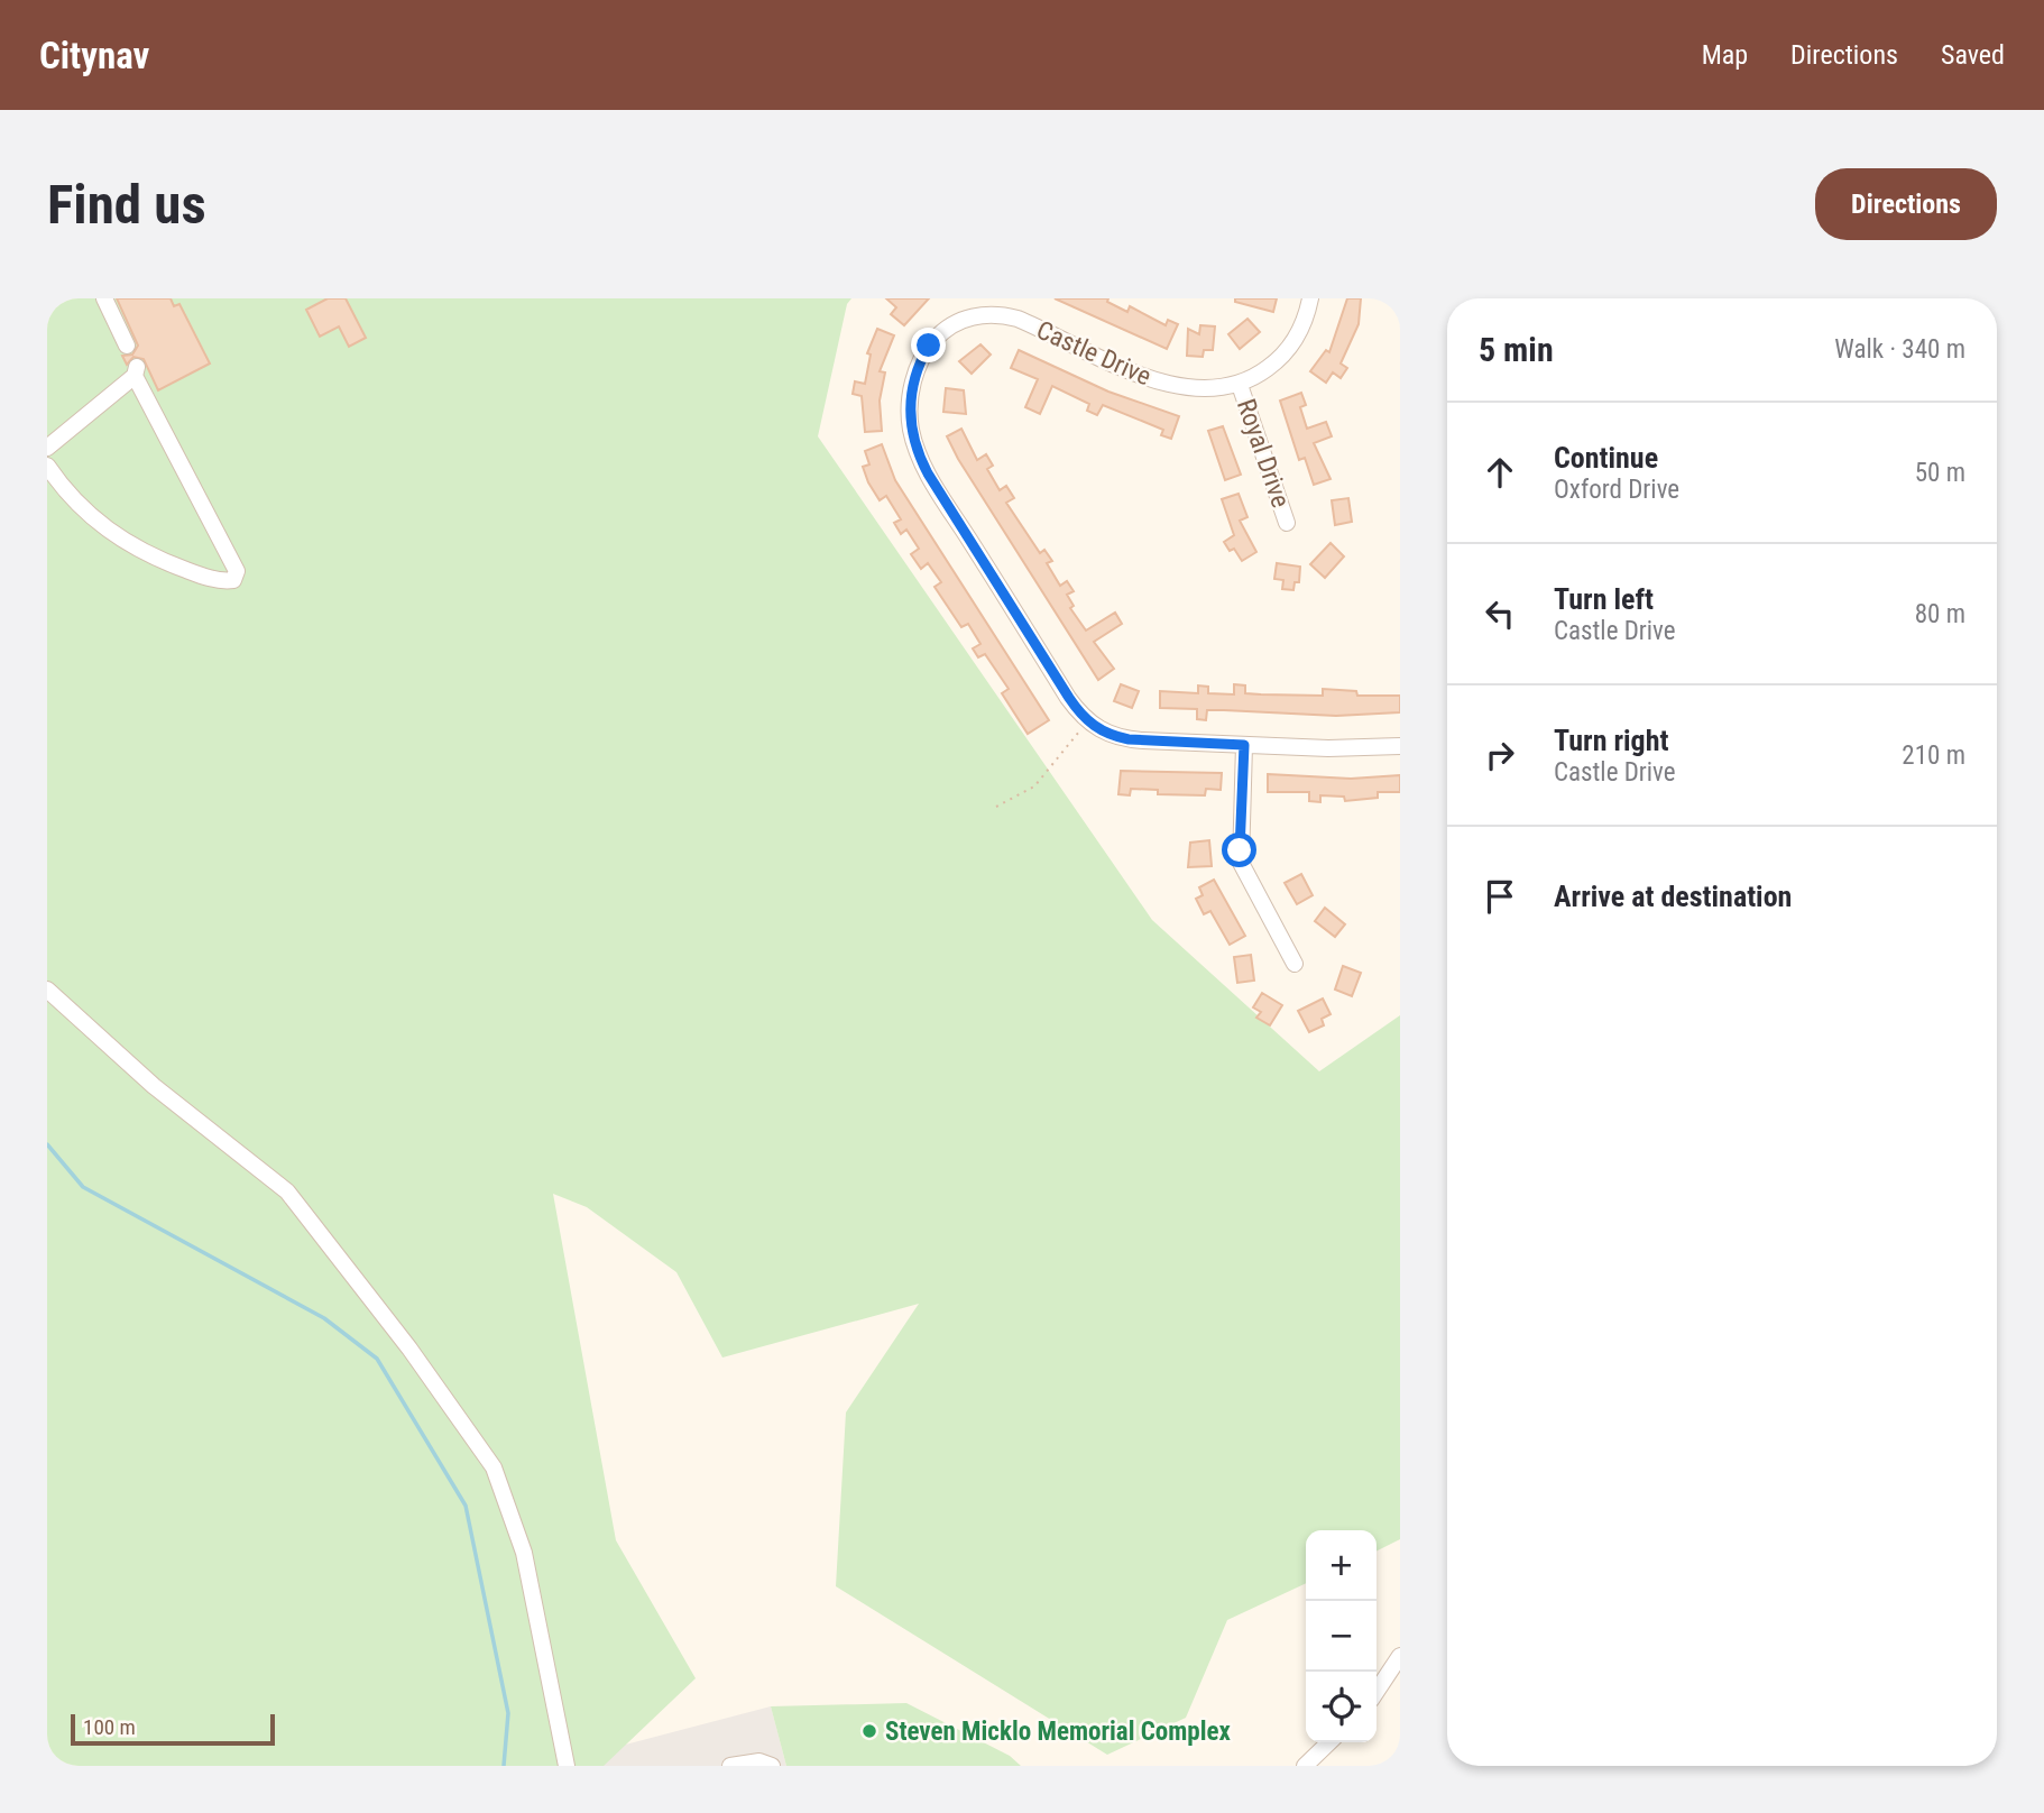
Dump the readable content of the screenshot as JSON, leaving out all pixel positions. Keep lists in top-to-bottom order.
{
  "streets": {
    "street": ["Castle Drive", "Royal Drive"]
  },
  "crossings": [
    ["Castle Drive", "Royal Drive"]
  ],
  "places": ["Steven Micklo Memorial Complex"],
  "scale_bar": "100 m",
  "page": {
    "header": "Citynav",
    "nav": ["Map", "Directions", "Saved"],
    "buttons": "Directions",
    "title": "Find us",
    "heading": ["5 min", "Walk · 340 m"],
    "list": [
      ["Continue", "Oxford Drive", "50 m"],
      ["Turn left", "Castle Drive", "80 m"],
      ["Turn right", "Castle Drive", "210 m"],
      "Arrive at destination"
    ],
    "map_buttons": ["+", "−"],
    "scale": "100 m"
  }
}
